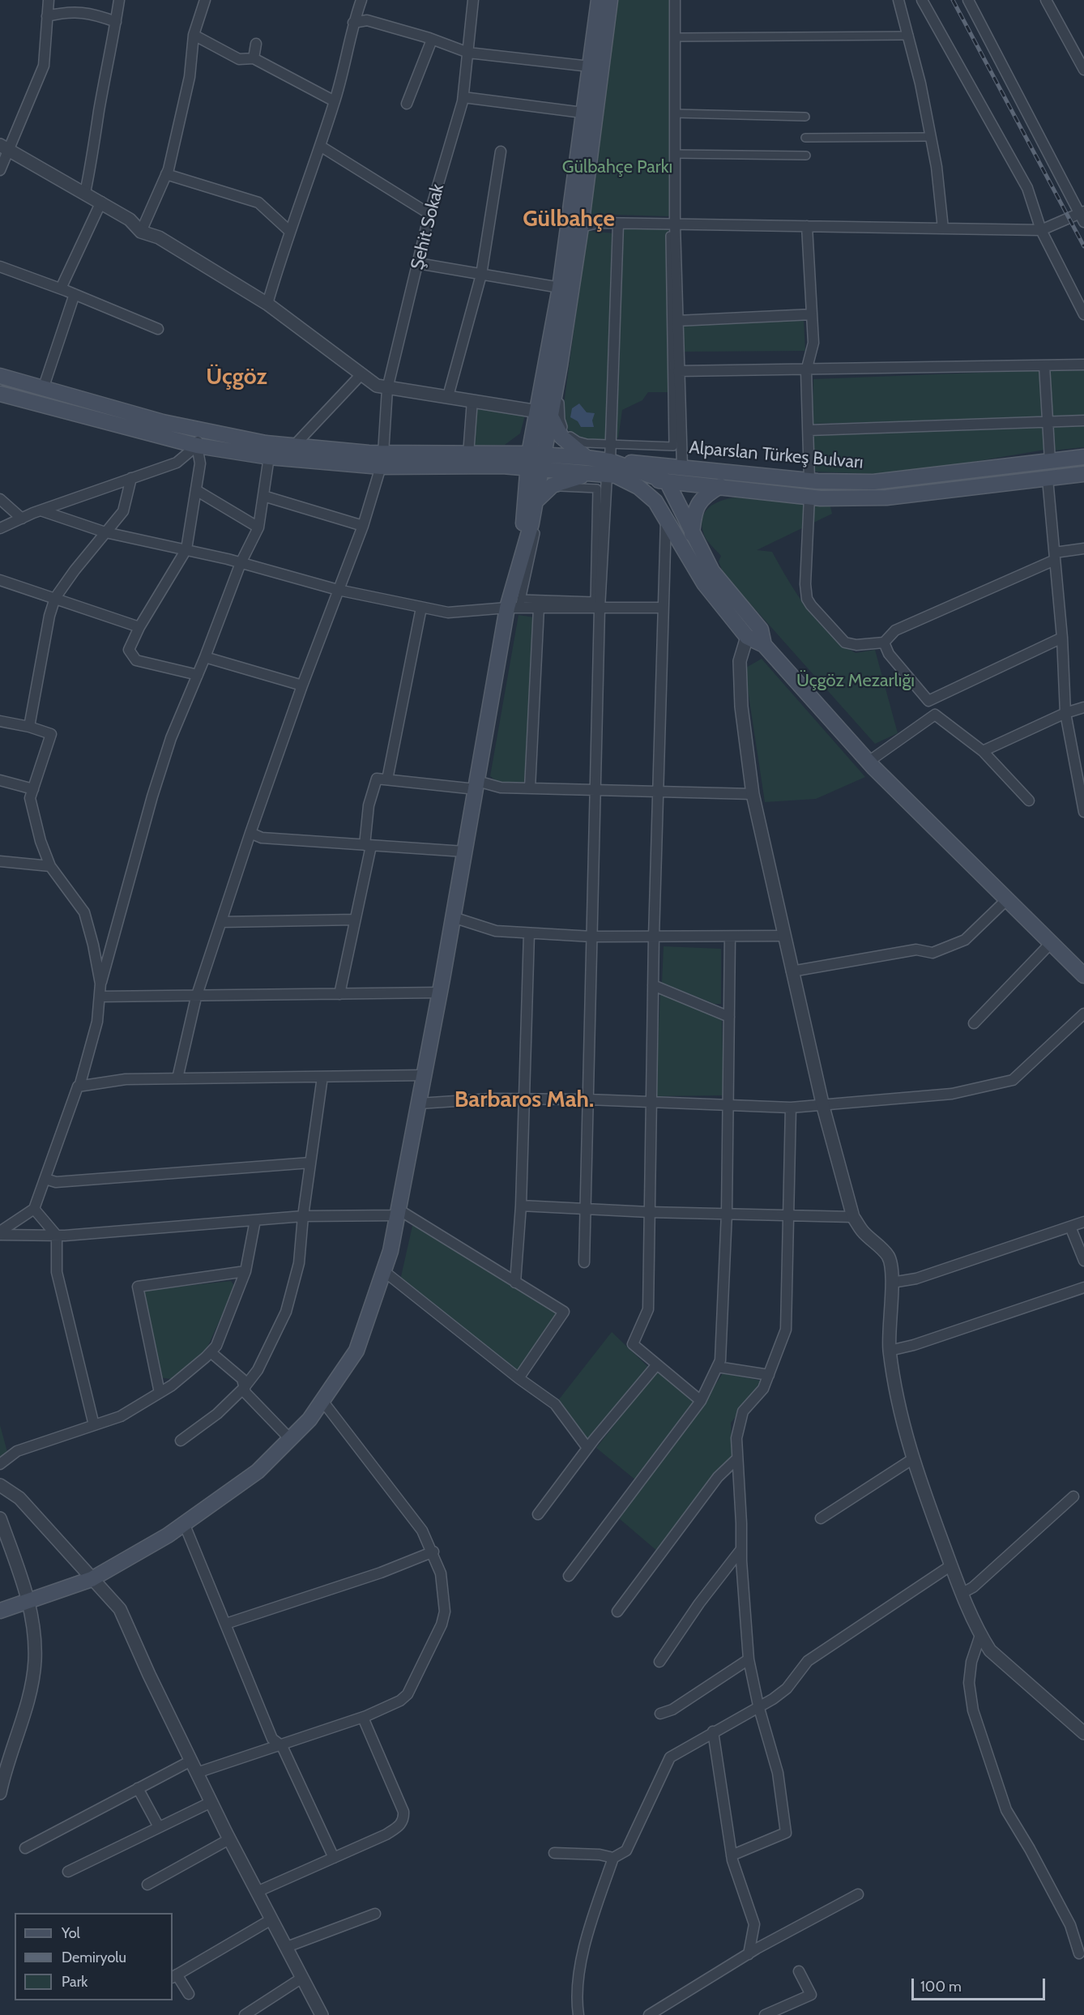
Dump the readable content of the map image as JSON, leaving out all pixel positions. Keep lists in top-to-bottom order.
{
  "streets": {
    "main road": ["Alparslan Türkeş Bulvarı"],
    "street": ["Şehit Sokak"]
  },
  "districts": ["Gülbahçe", "Üçgöz", "Barbaros Mah."],
  "parks": ["Gülbahçe Parkı", "Üçgöz Mezarlığı"],
  "legend": ["Yol", "Demiryolu", "Park"],
  "scale_bar": "100 m"
}
